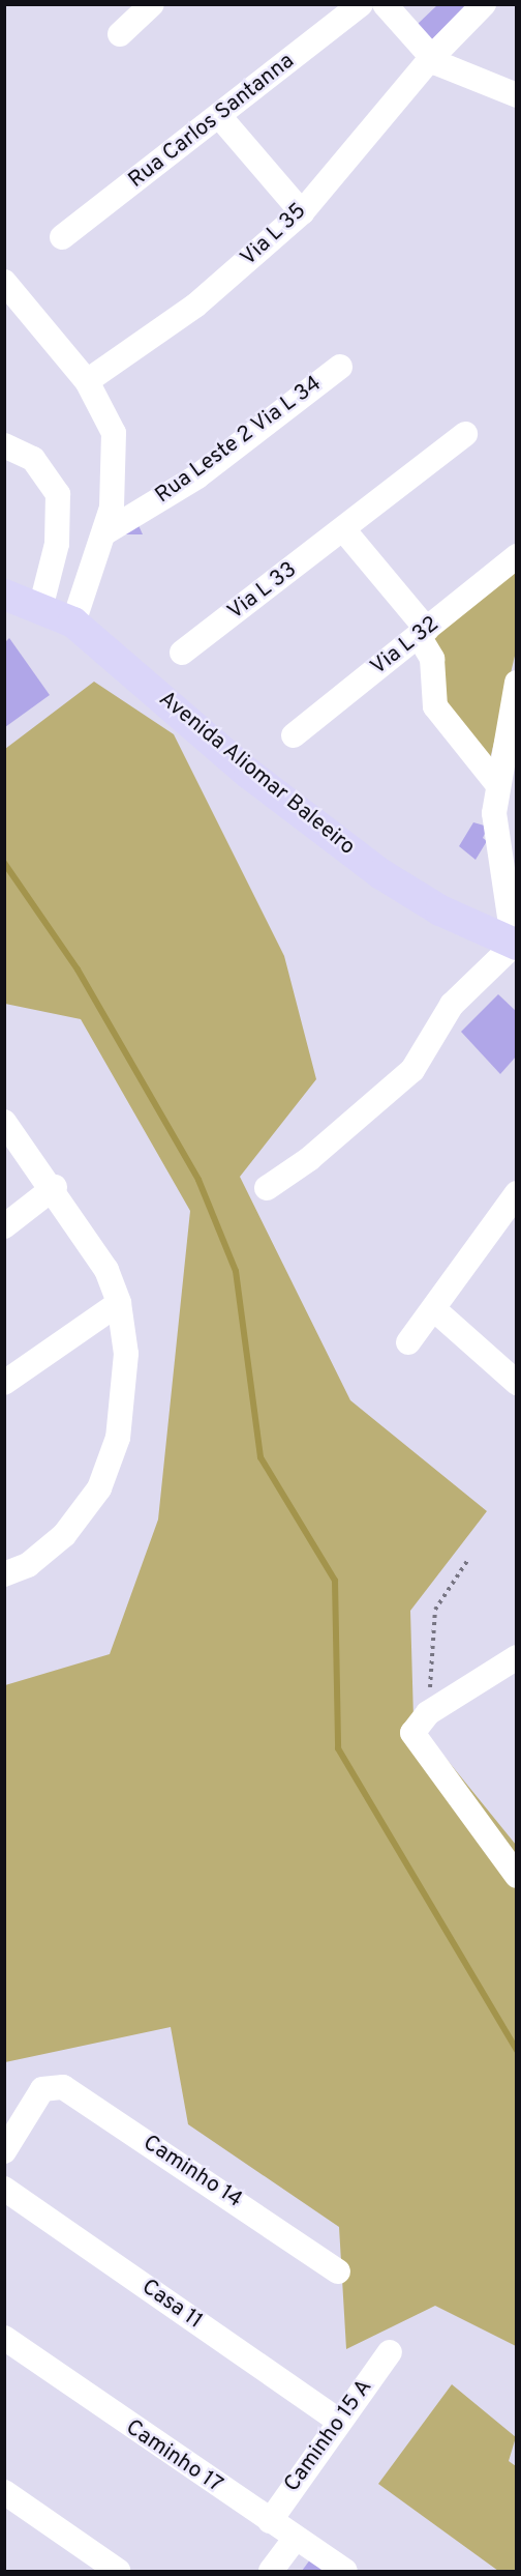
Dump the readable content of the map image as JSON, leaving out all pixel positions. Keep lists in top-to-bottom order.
{
  "streets": {
    "main road": ["Avenida Aliomar Baleeiro"],
    "street": [
      "Rua Carlos Santanna",
      "Via L 35",
      "Rua Leste 2 Via L 34",
      "Via L 33",
      "Via L 32",
      "Caminho 14",
      "Casa 11",
      "Caminho 15 A",
      "Caminho 17"
    ]
  },
  "crossings": [
    ["Casa 11", "Caminho 15 A"],
    ["Caminho 15 A", "Caminho 17"]
  ]
}
